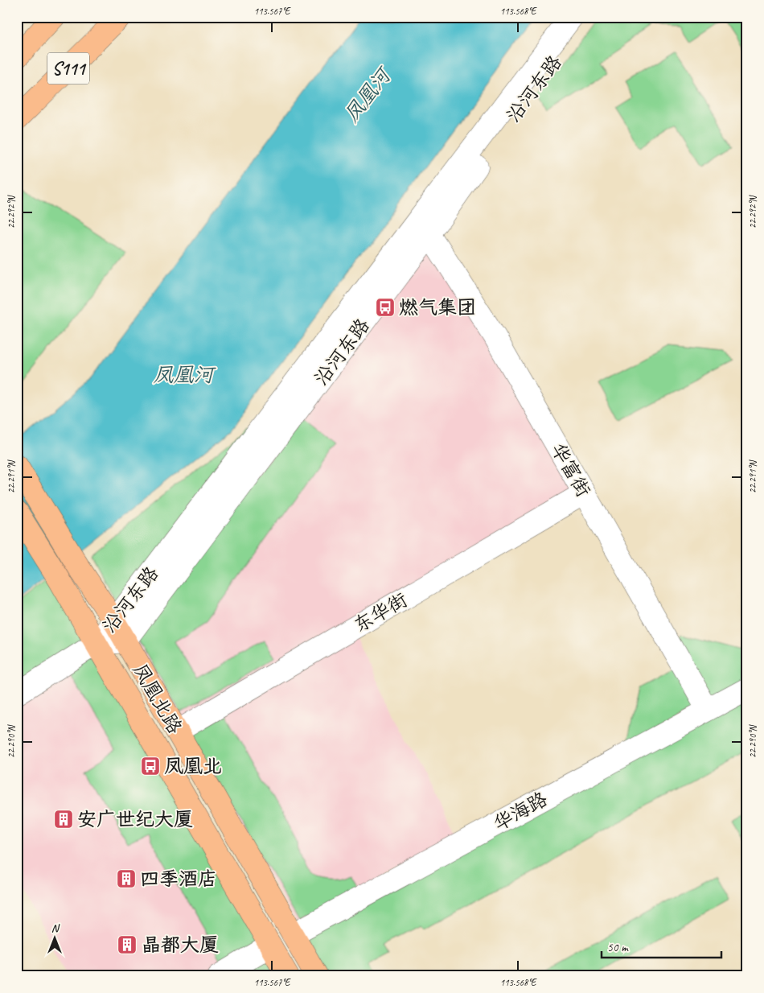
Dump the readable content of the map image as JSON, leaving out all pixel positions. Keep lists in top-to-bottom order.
{
  "streets": {
    "main road": ["S111", "凤凰北路"],
    "street": [
      "沿河东路",
      "华富街",
      "东华街",
      "华海路"
    ]
  },
  "crossings": [
    ["沿河东路", "华富街"],
    ["沿河东路", "凤凰北路"],
    ["华富街", "东华街"],
    ["华富街", "华海路"],
    ["东华街", "凤凰北路"],
    ["凤凰北路", "华海路"]
  ],
  "water": ["凤凰河"],
  "places": {
    "bus stop": ["燃气集团", "凤凰北"],
    "building": ["安广世纪大厦", "四季酒店", "晶都大厦"]
  },
  "scale_bar": "50 m",
  "north": "top",
  "coordinates": [
    "113.567°E",
    "113.568°E",
    "22.292°N",
    "22.291°N",
    "22.290°N"
  ]
}
